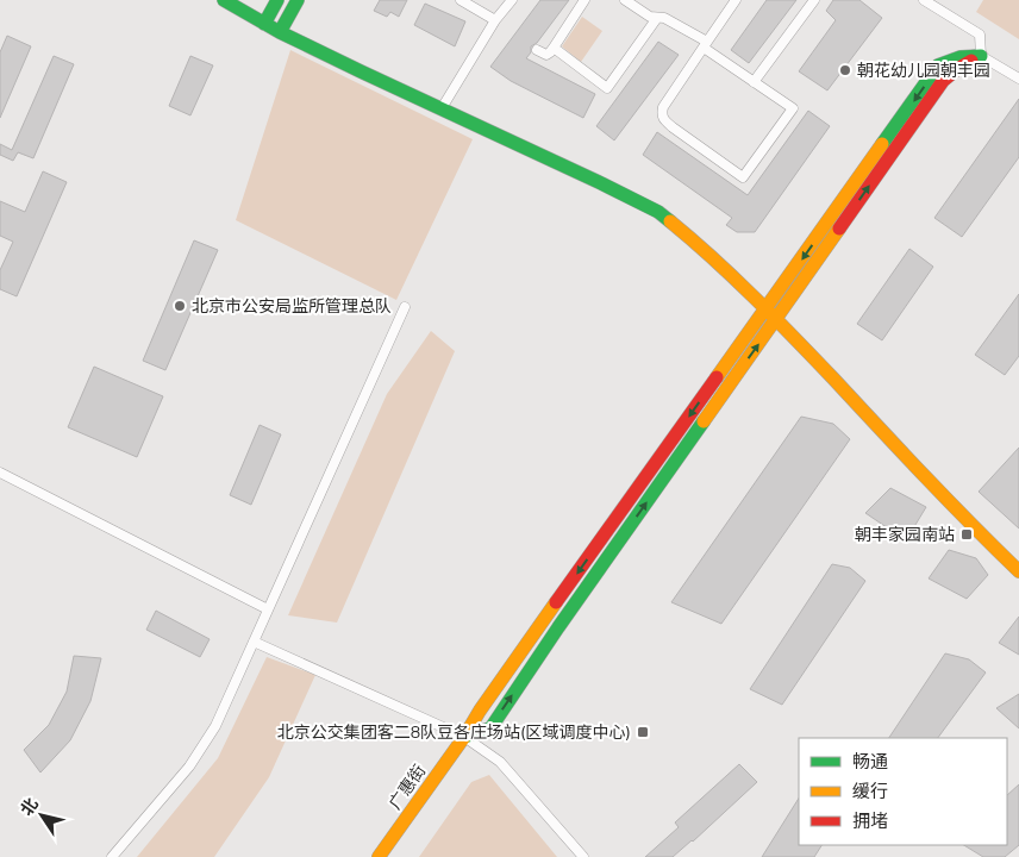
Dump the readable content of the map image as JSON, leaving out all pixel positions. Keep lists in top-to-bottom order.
{
  "streets": {
    "street": ["广惠街"]
  },
  "places": {
    "other": ["朝花幼儿园朝丰园", "北京市公安局监所管理总队"],
    "transit": ["朝丰家园南站", "北京公交集团客二8队豆各庄场站(区域调度中心)"]
  },
  "legend": ["畅通", "缓行", "拥堵"],
  "north": "top left"
}
